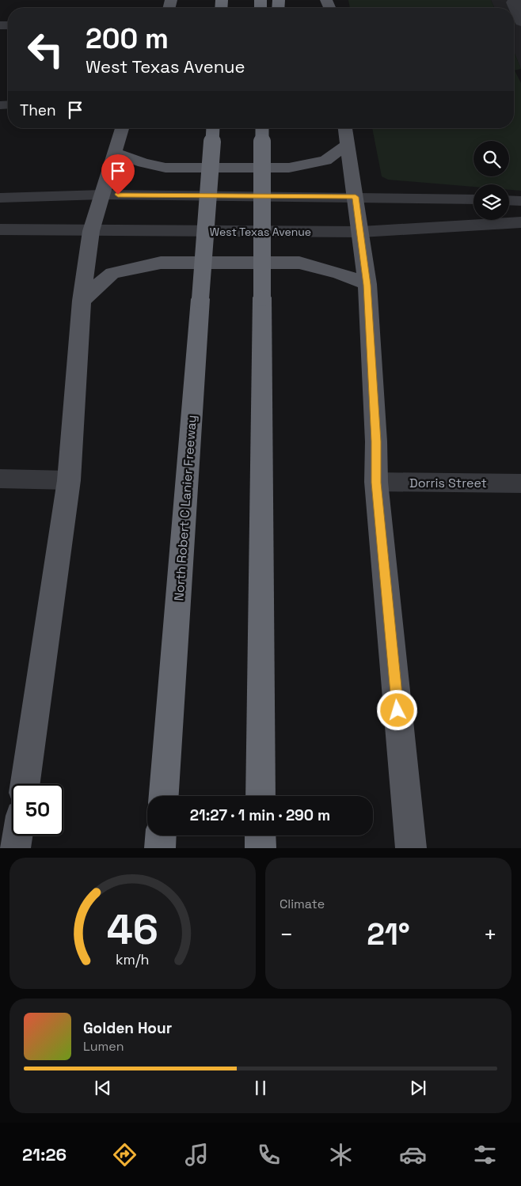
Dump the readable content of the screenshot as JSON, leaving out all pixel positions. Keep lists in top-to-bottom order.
{
  "streets": {
    "highway": ["North Robert C Lanier Freeway"],
    "street": ["West Texas Avenue", "Dorris Street"]
  },
  "page": {
    "turn": ["200 m", "West Texas Avenue"],
    "then": "Then",
    "limit": "50",
    "trip": "21:27 · 1 min · 290 m",
    "tile": "Climate",
    "heat": ["−", "21°", "+"],
    "song": ["Golden Hour", "Lumen"],
    "tabs": "21:26",
    "gauge": ["46", "km/h"]
  }
}
